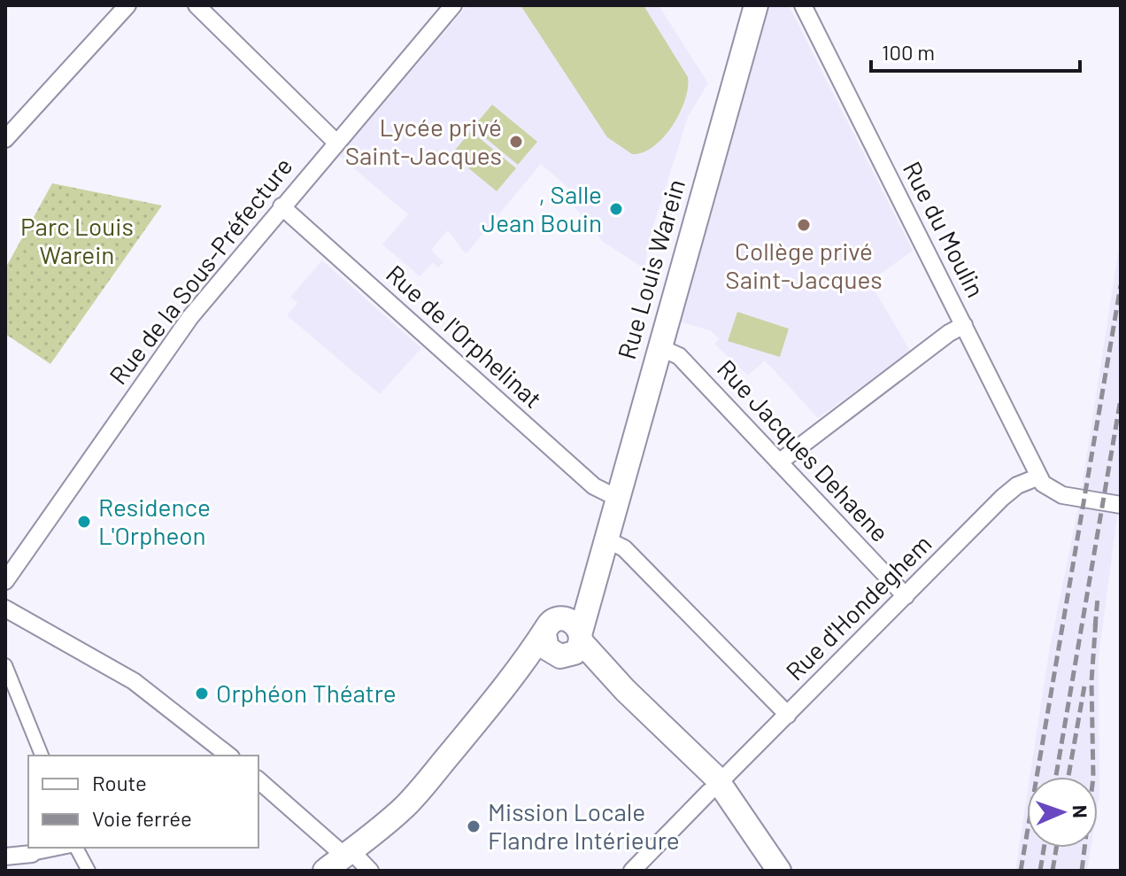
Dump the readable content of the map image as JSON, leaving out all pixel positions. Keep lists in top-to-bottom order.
{
  "streets": {
    "main road": ["Rue Louis Warein"],
    "street": [
      "Rue du Moulin",
      "Rue de la Sous-Préfecture",
      "Rue de l'Orphelinat",
      "Rue Jacques Dehaene",
      "Rue d'Hondeghem"
    ]
  },
  "crossings": [
    ["Rue du Moulin", "Rue d'Hondeghem"],
    ["Rue Louis Warein", "Rue de l'Orphelinat"],
    ["Rue Louis Warein", "Rue Jacques Dehaene"],
    ["Rue de la Sous-Préfecture", "Rue de l'Orphelinat"],
    ["Rue Jacques Dehaene", "Rue d'Hondeghem"]
  ],
  "parks": ["Parc Louis Warein"],
  "places": [
    "Lycée privé Saint-Jacques",
    ", Salle Jean Bouin",
    "Collège privé Saint-Jacques",
    "Residence L'Orpheon",
    "Orphéon Théatre",
    "Mission Locale Flandre Intérieure"
  ],
  "legend": ["Route", "Voie ferrée"],
  "scale_bar": "100 m",
  "north": "right"
}
